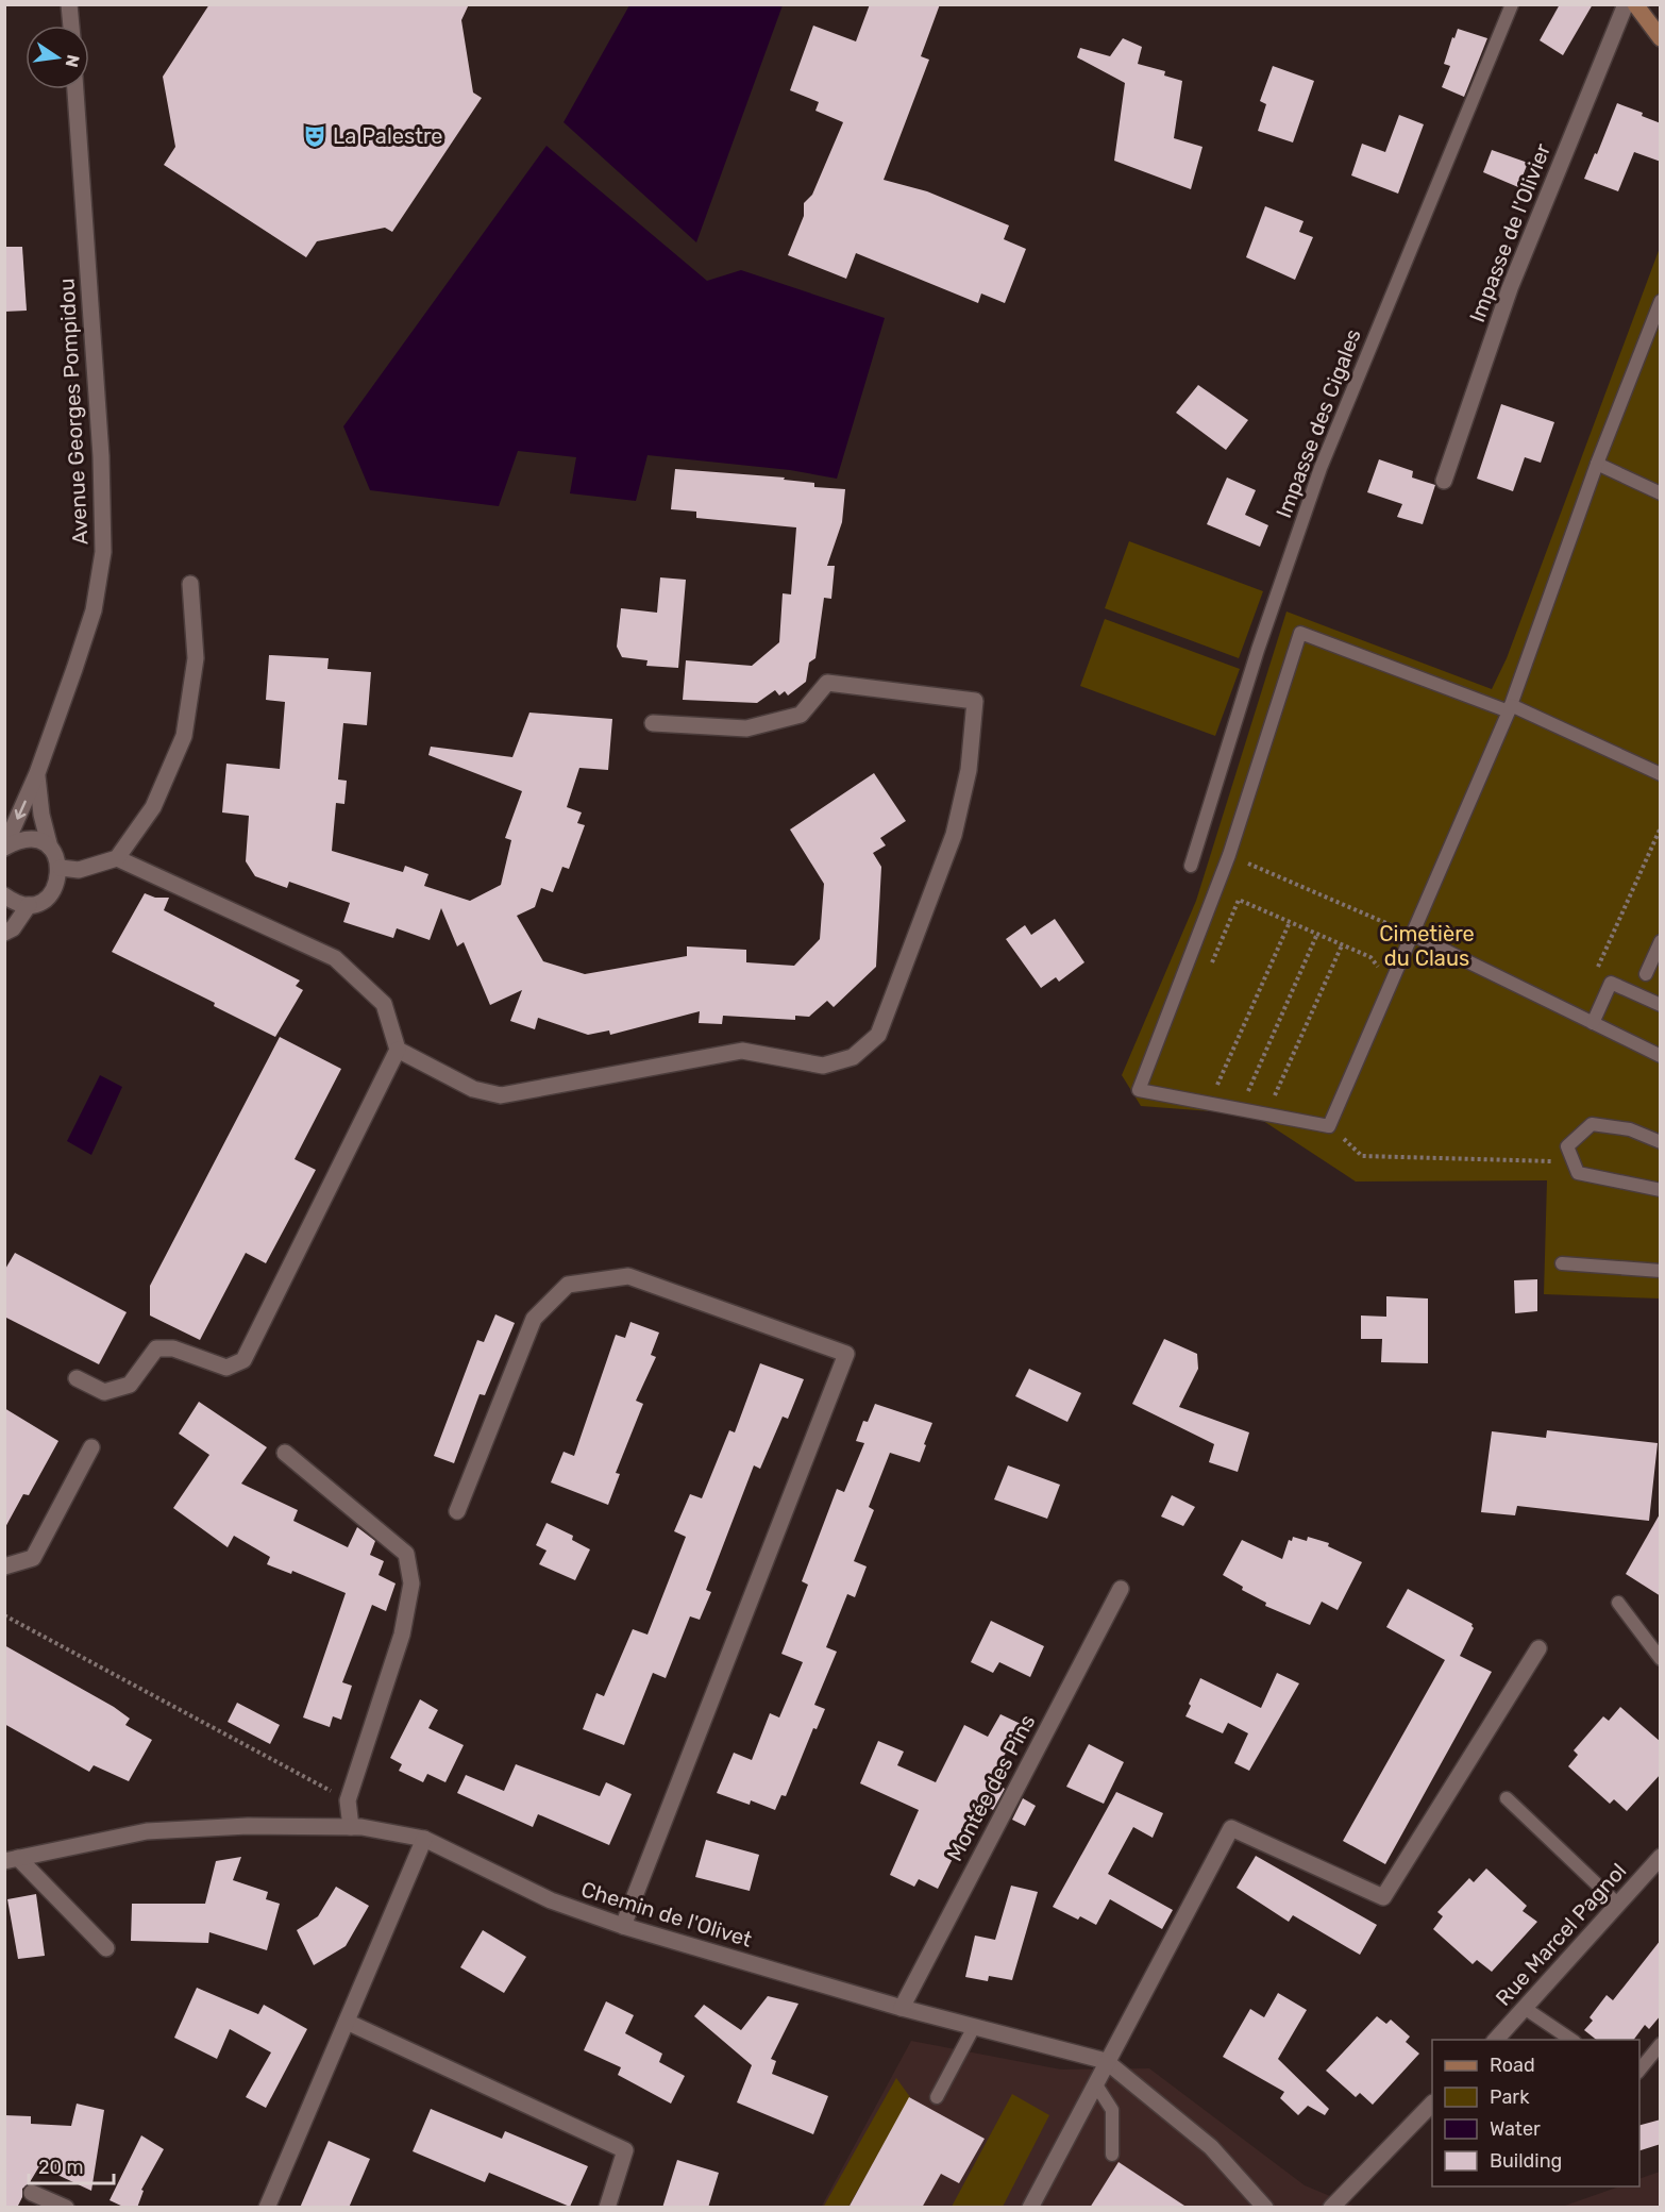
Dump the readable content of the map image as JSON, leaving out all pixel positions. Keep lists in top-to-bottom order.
{
  "streets": {
    "street": [
      "Impasse de l'Olivier",
      "Avenue Georges Pompidou",
      "Montée des Pins",
      "Chemin de l'Olivet",
      "Rue Marcel Pagnol"
    ],
    "lane": ["Impasse des Cigales"]
  },
  "crossings": [
    ["Montée des Pins", "Chemin de l'Olivet"]
  ],
  "parks": ["Cimetière du Claus"],
  "places": {
    "theatre": ["La Palestre"]
  },
  "legend": [
    "Road",
    "Park",
    "Water",
    "Building"
  ],
  "scale_bar": "20 m",
  "north": "right"
}
